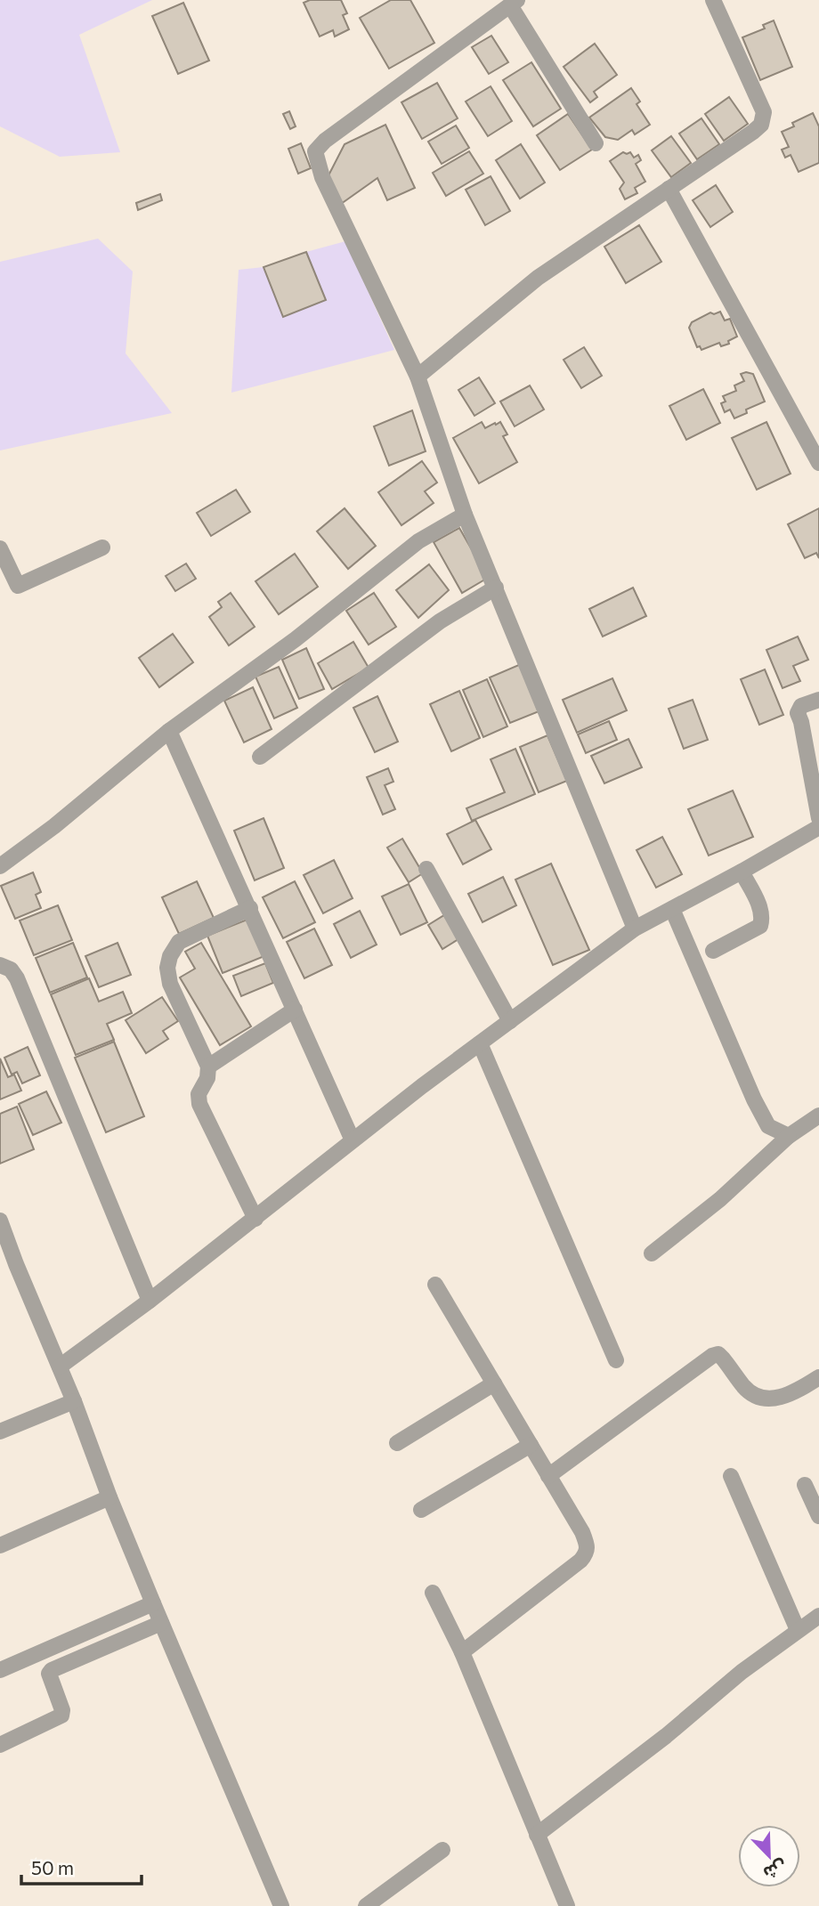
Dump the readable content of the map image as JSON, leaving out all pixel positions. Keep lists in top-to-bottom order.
{
  "scale_bar": "50 m",
  "north": "bottom right"
}
